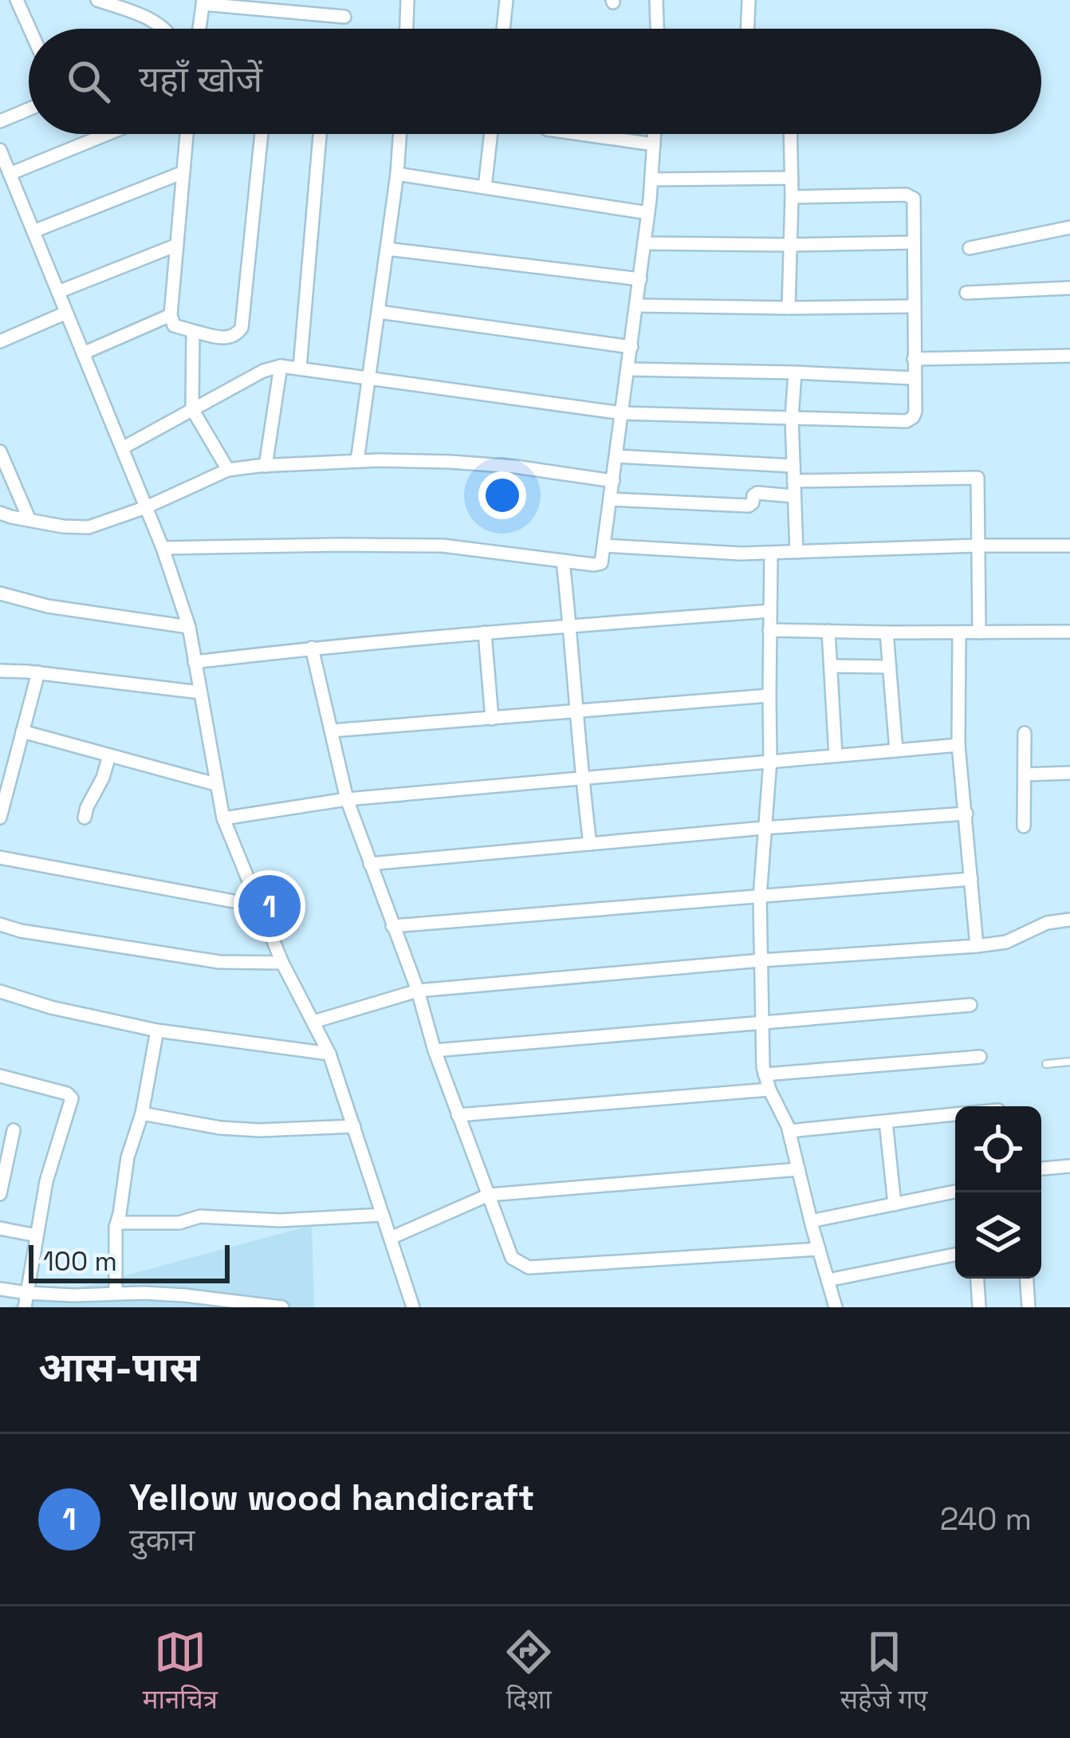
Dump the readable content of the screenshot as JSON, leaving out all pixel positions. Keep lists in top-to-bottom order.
{
  "scale_bar": "100 m",
  "page": {
    "search": "यहाँ खोजें",
    "pins": "1",
    "scale": "100 m",
    "heading": "आस-पास",
    "list": [
      {
        "mark": "1",
        "name": "Yellow wood handicraft",
        "note": "दुकान",
        "value": "240 m"
      }
    ],
    "nav": ["मानचित्र", "दिशा", "सहेजे गए"]
  }
}
